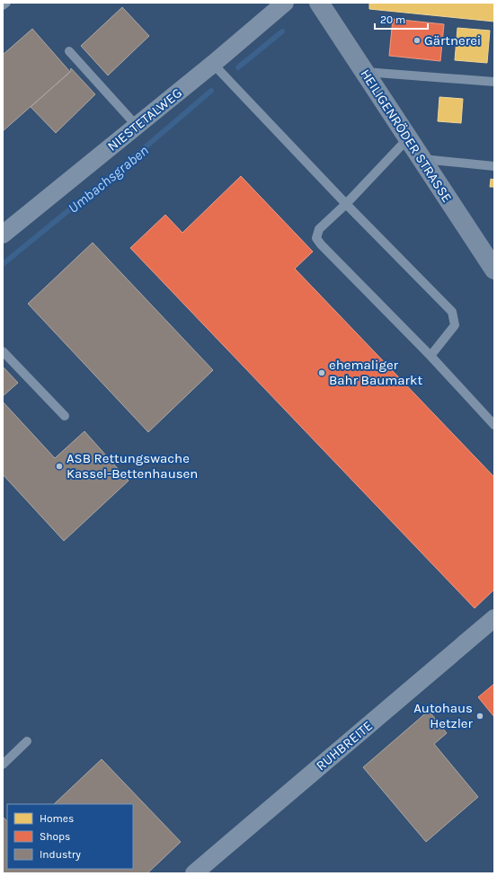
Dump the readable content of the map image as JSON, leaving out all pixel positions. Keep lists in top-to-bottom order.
{
  "streets": {
    "street": ["NIESTETALWEG", "HEILIGENRÖDER STRASSE", "RUHBREITE"]
  },
  "water": ["Umbachsgraben"],
  "places": [
    "Gärtnerei",
    "ehemaliger Bahr Baumarkt",
    "ASB Rettungswache Kassel-Bettenhausen",
    "Autohaus Hetzler"
  ],
  "legend": ["Homes", "Shops", "Industry"],
  "scale_bar": "20 m"
}
